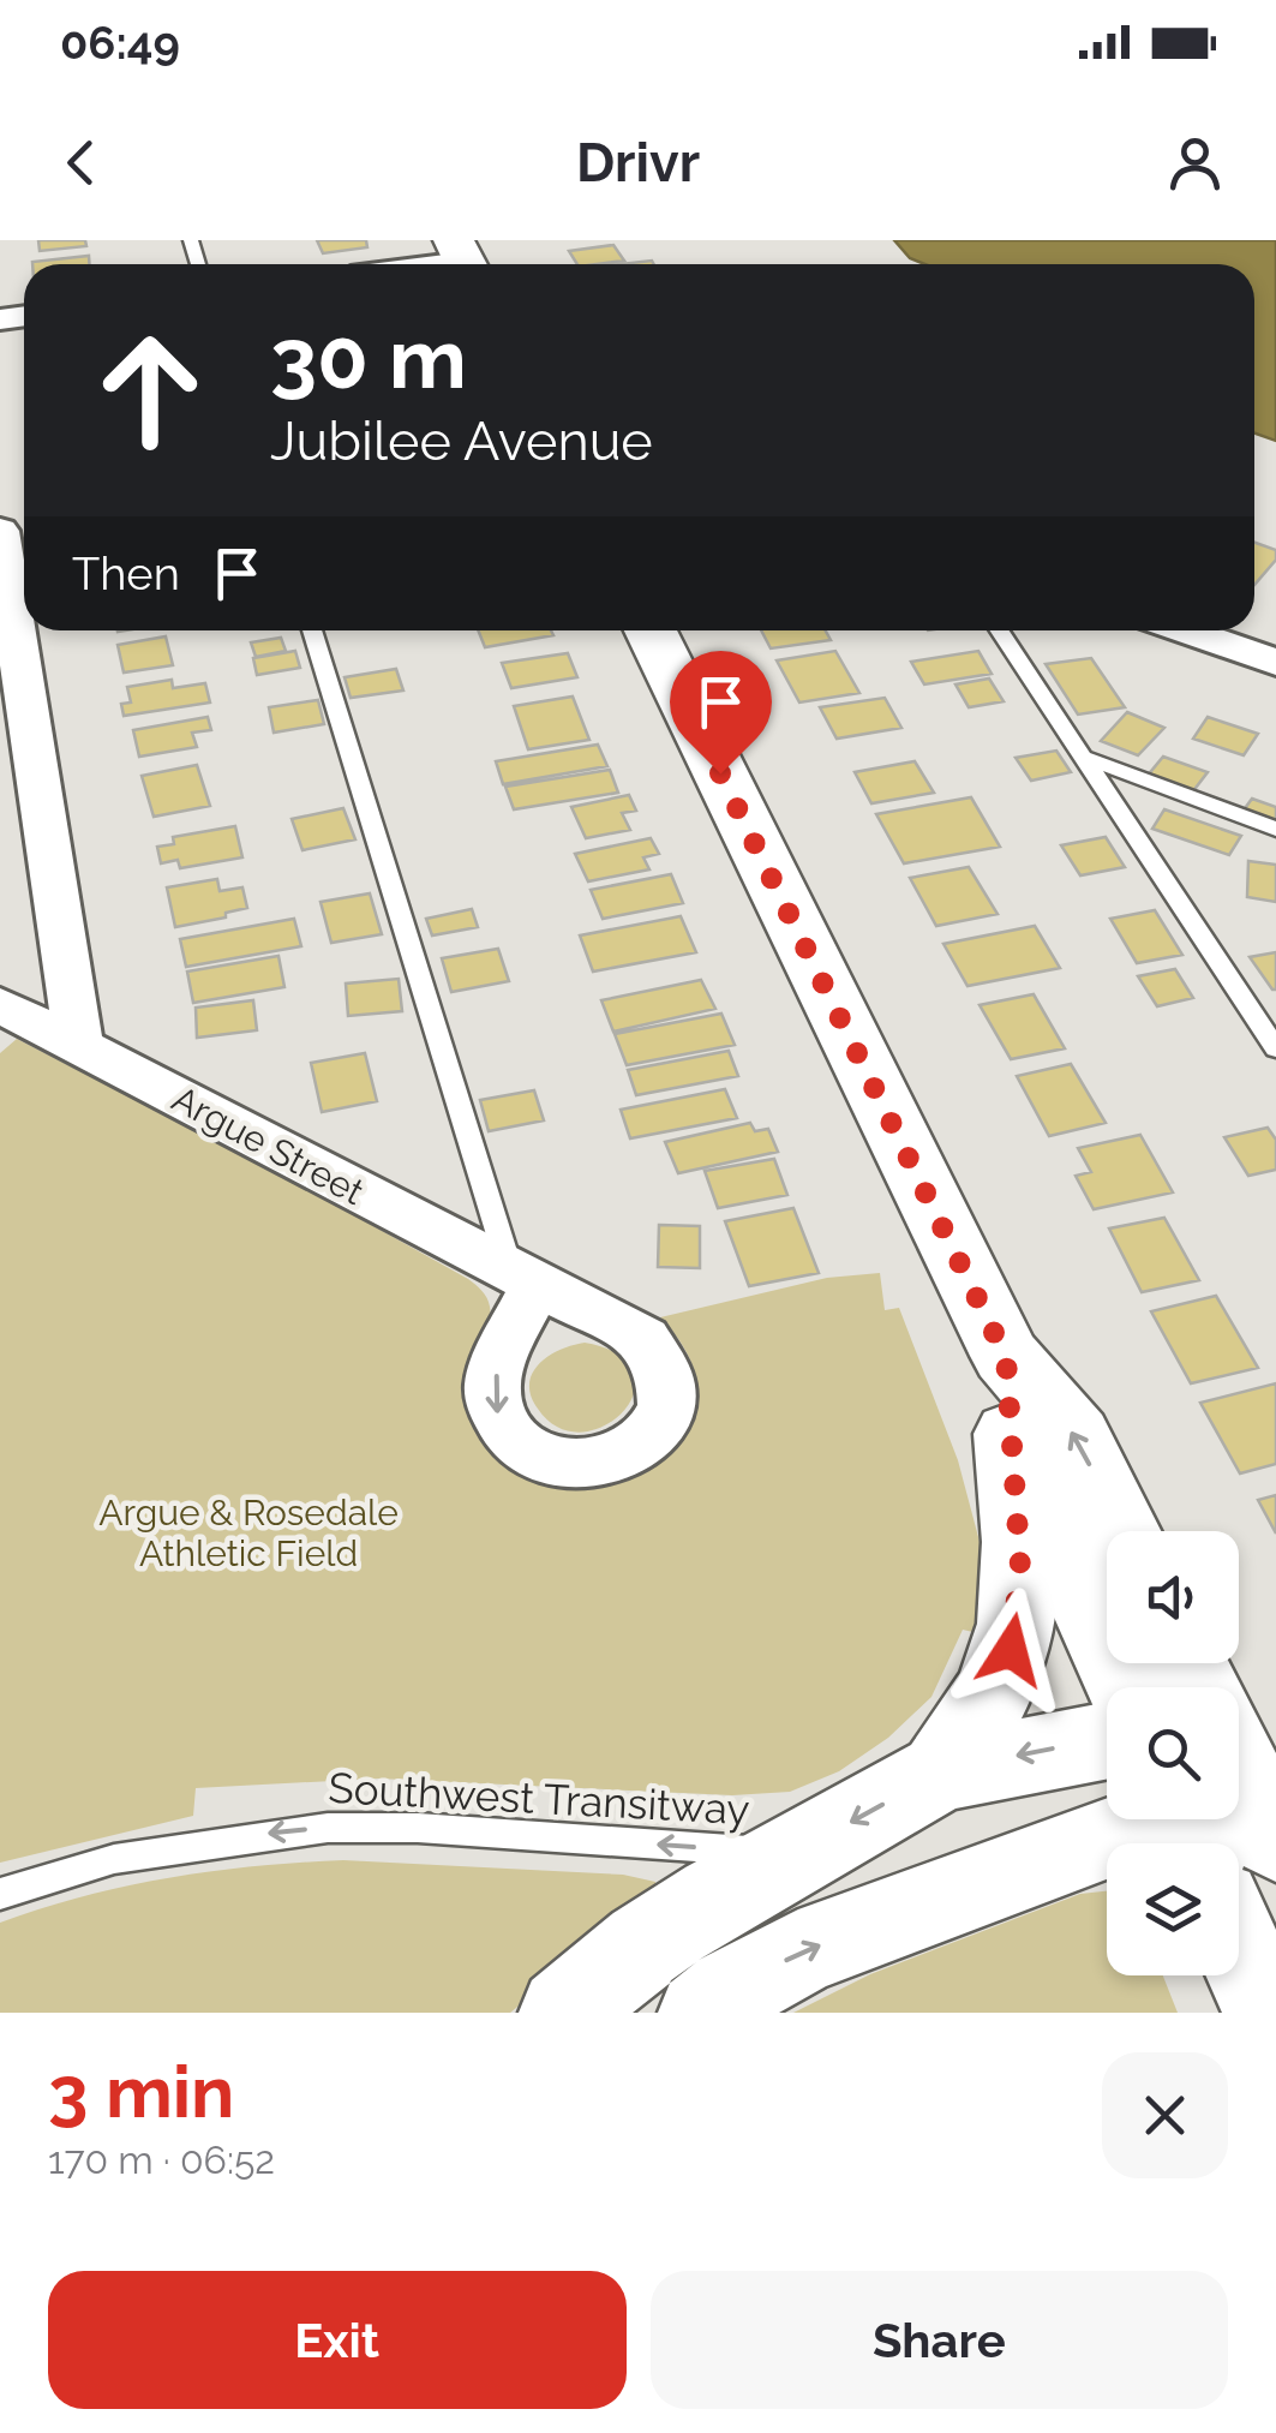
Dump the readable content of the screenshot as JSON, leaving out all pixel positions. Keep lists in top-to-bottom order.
{
  "streets": {
    "street": ["Argue Street"],
    "lane": ["Southwest Transitway"]
  },
  "one_way": ["Southwest Transitway"],
  "parks": ["Argue & Rosedale Athletic Field"],
  "page": {
    "status": "06:49",
    "header": "Drivr",
    "turn": ["30 m", "Jubilee Avenue"],
    "then": "Then",
    "heading": ["3 min", "170 m · 06:52"],
    "buttons": ["Exit", "Share"]
  }
}
